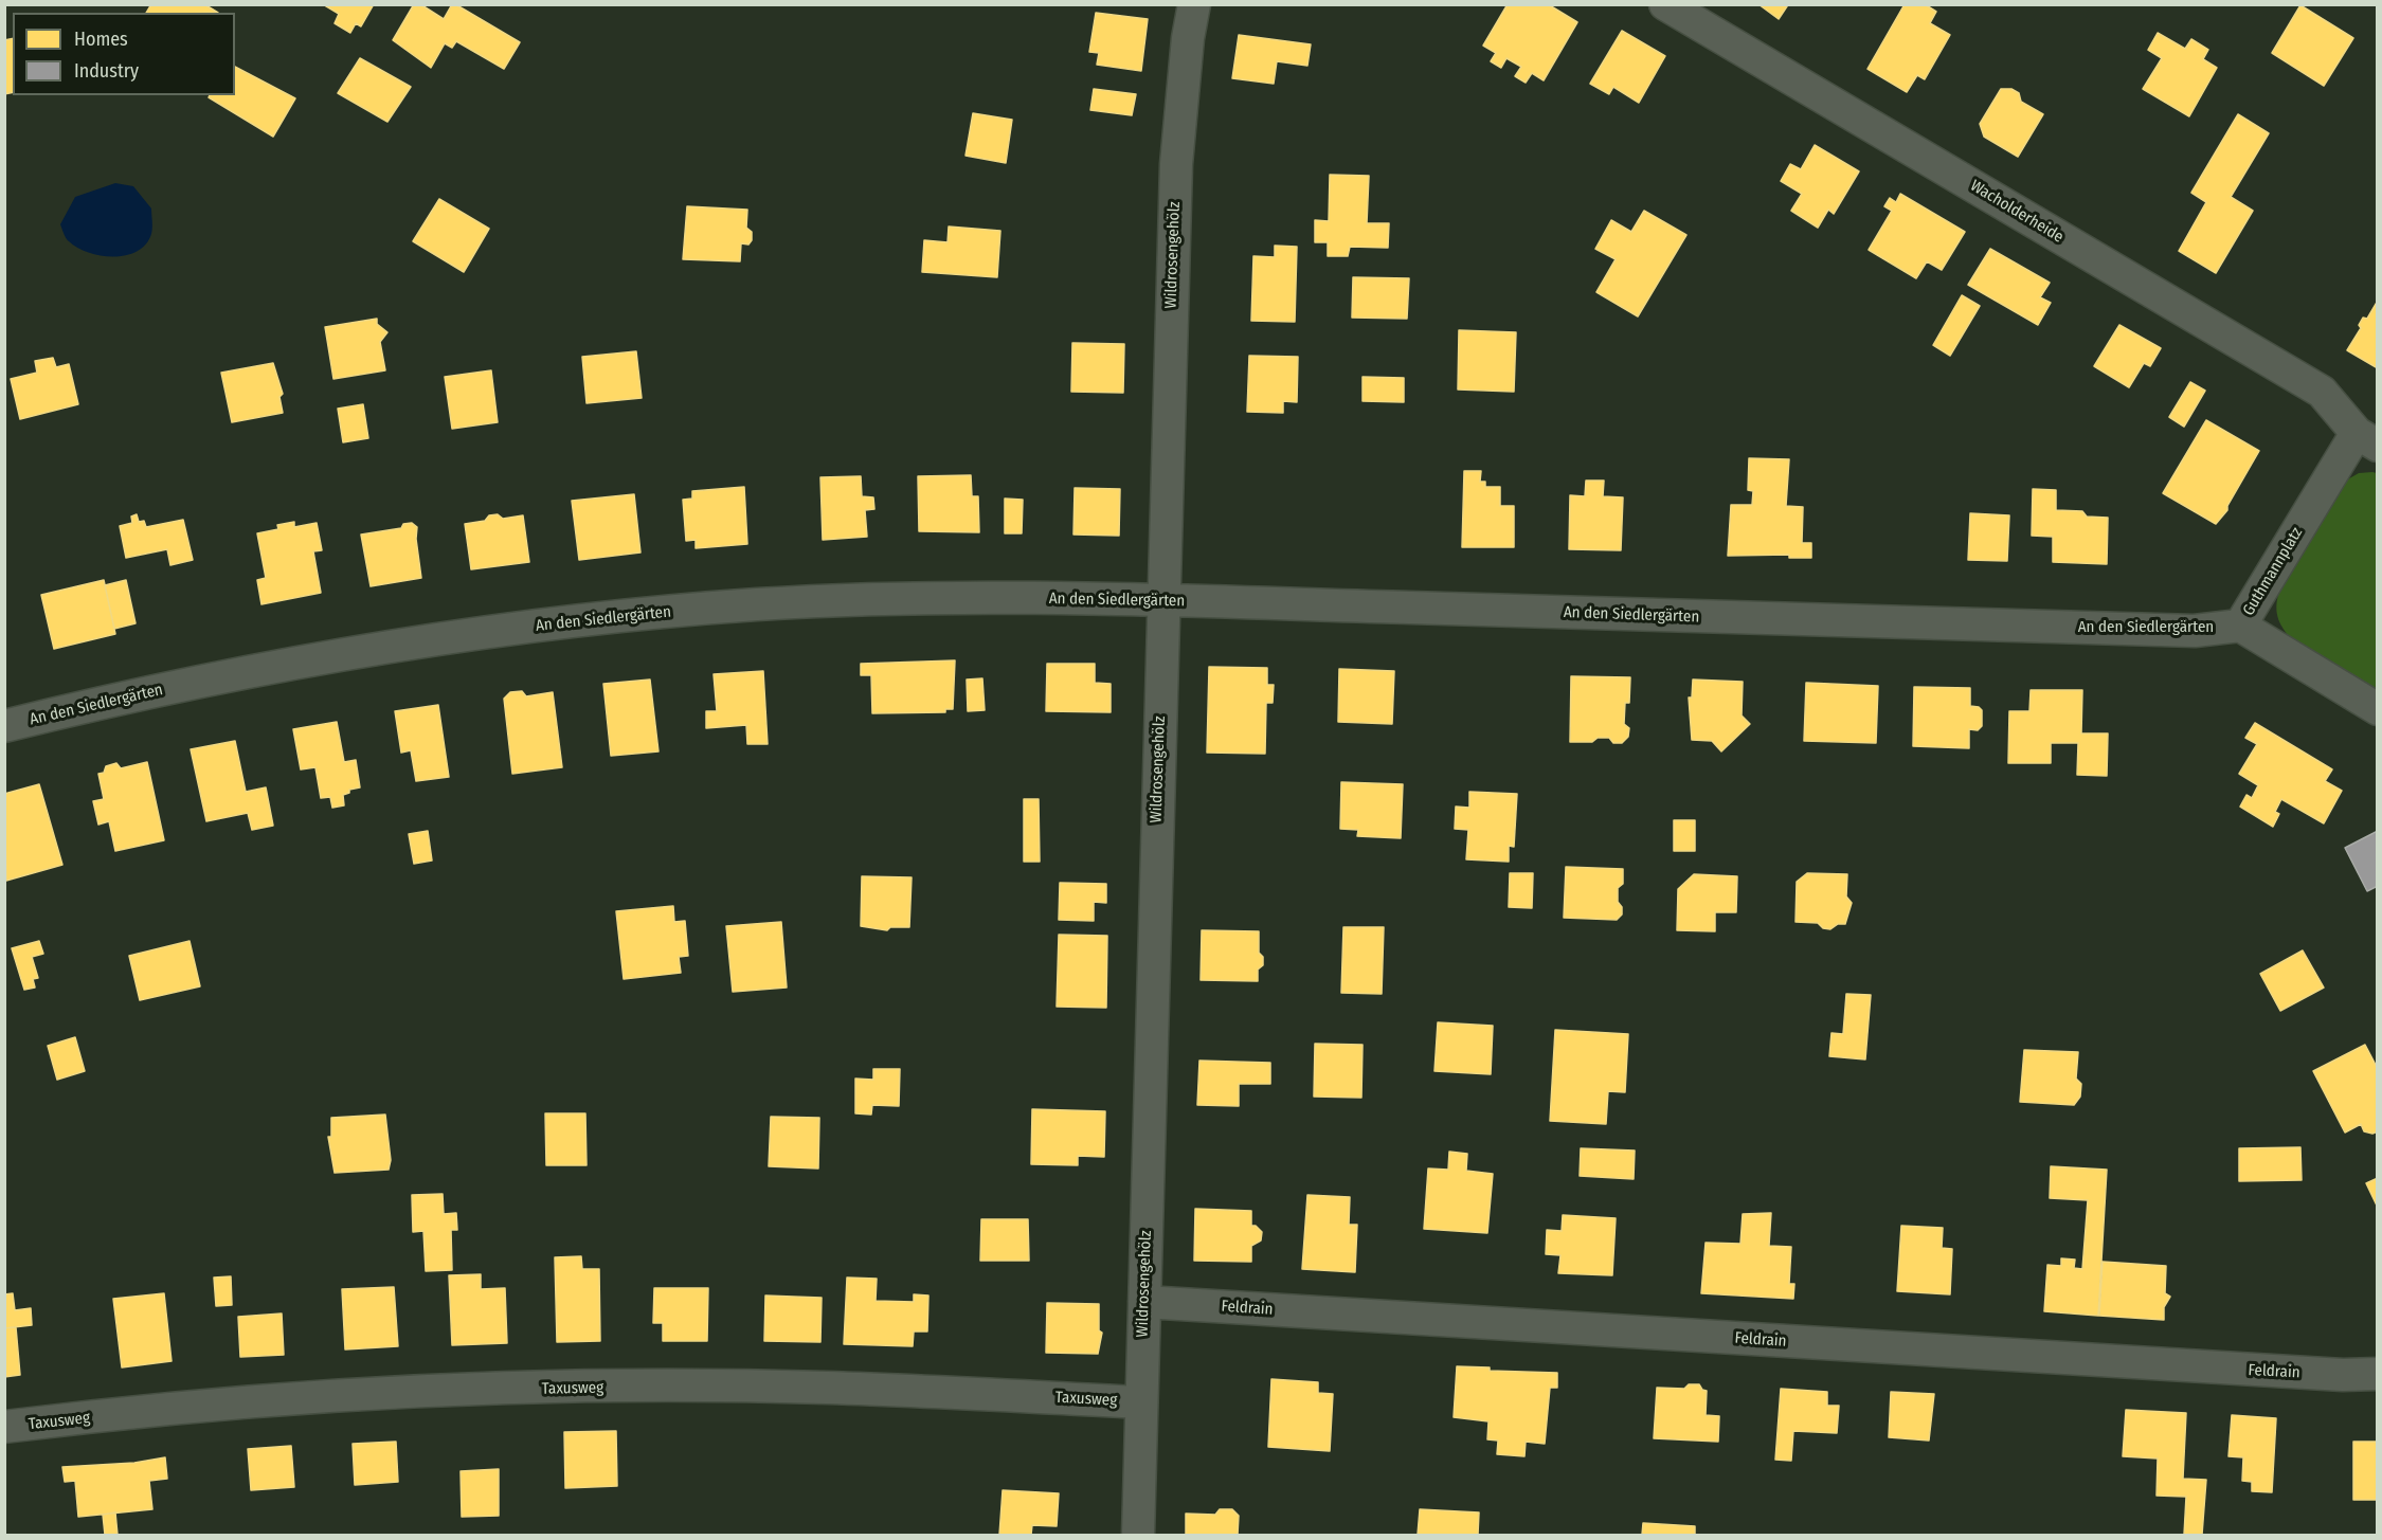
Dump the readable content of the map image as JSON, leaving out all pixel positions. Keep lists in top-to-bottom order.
{
  "streets": {
    "street": [
      "Wacholderheide",
      "Wildrosengehölz",
      "Guthmannplatz",
      "An den Siedlergärten",
      "Feldrain",
      "Taxusweg"
    ]
  },
  "crossings": [
    ["Wacholderheide", "Guthmannplatz"],
    ["Wildrosengehölz", "An den Siedlergärten"],
    ["Wildrosengehölz", "Feldrain"],
    ["Wildrosengehölz", "Taxusweg"],
    ["Guthmannplatz", "An den Siedlergärten"]
  ],
  "legend": ["Homes", "Industry"]
}
